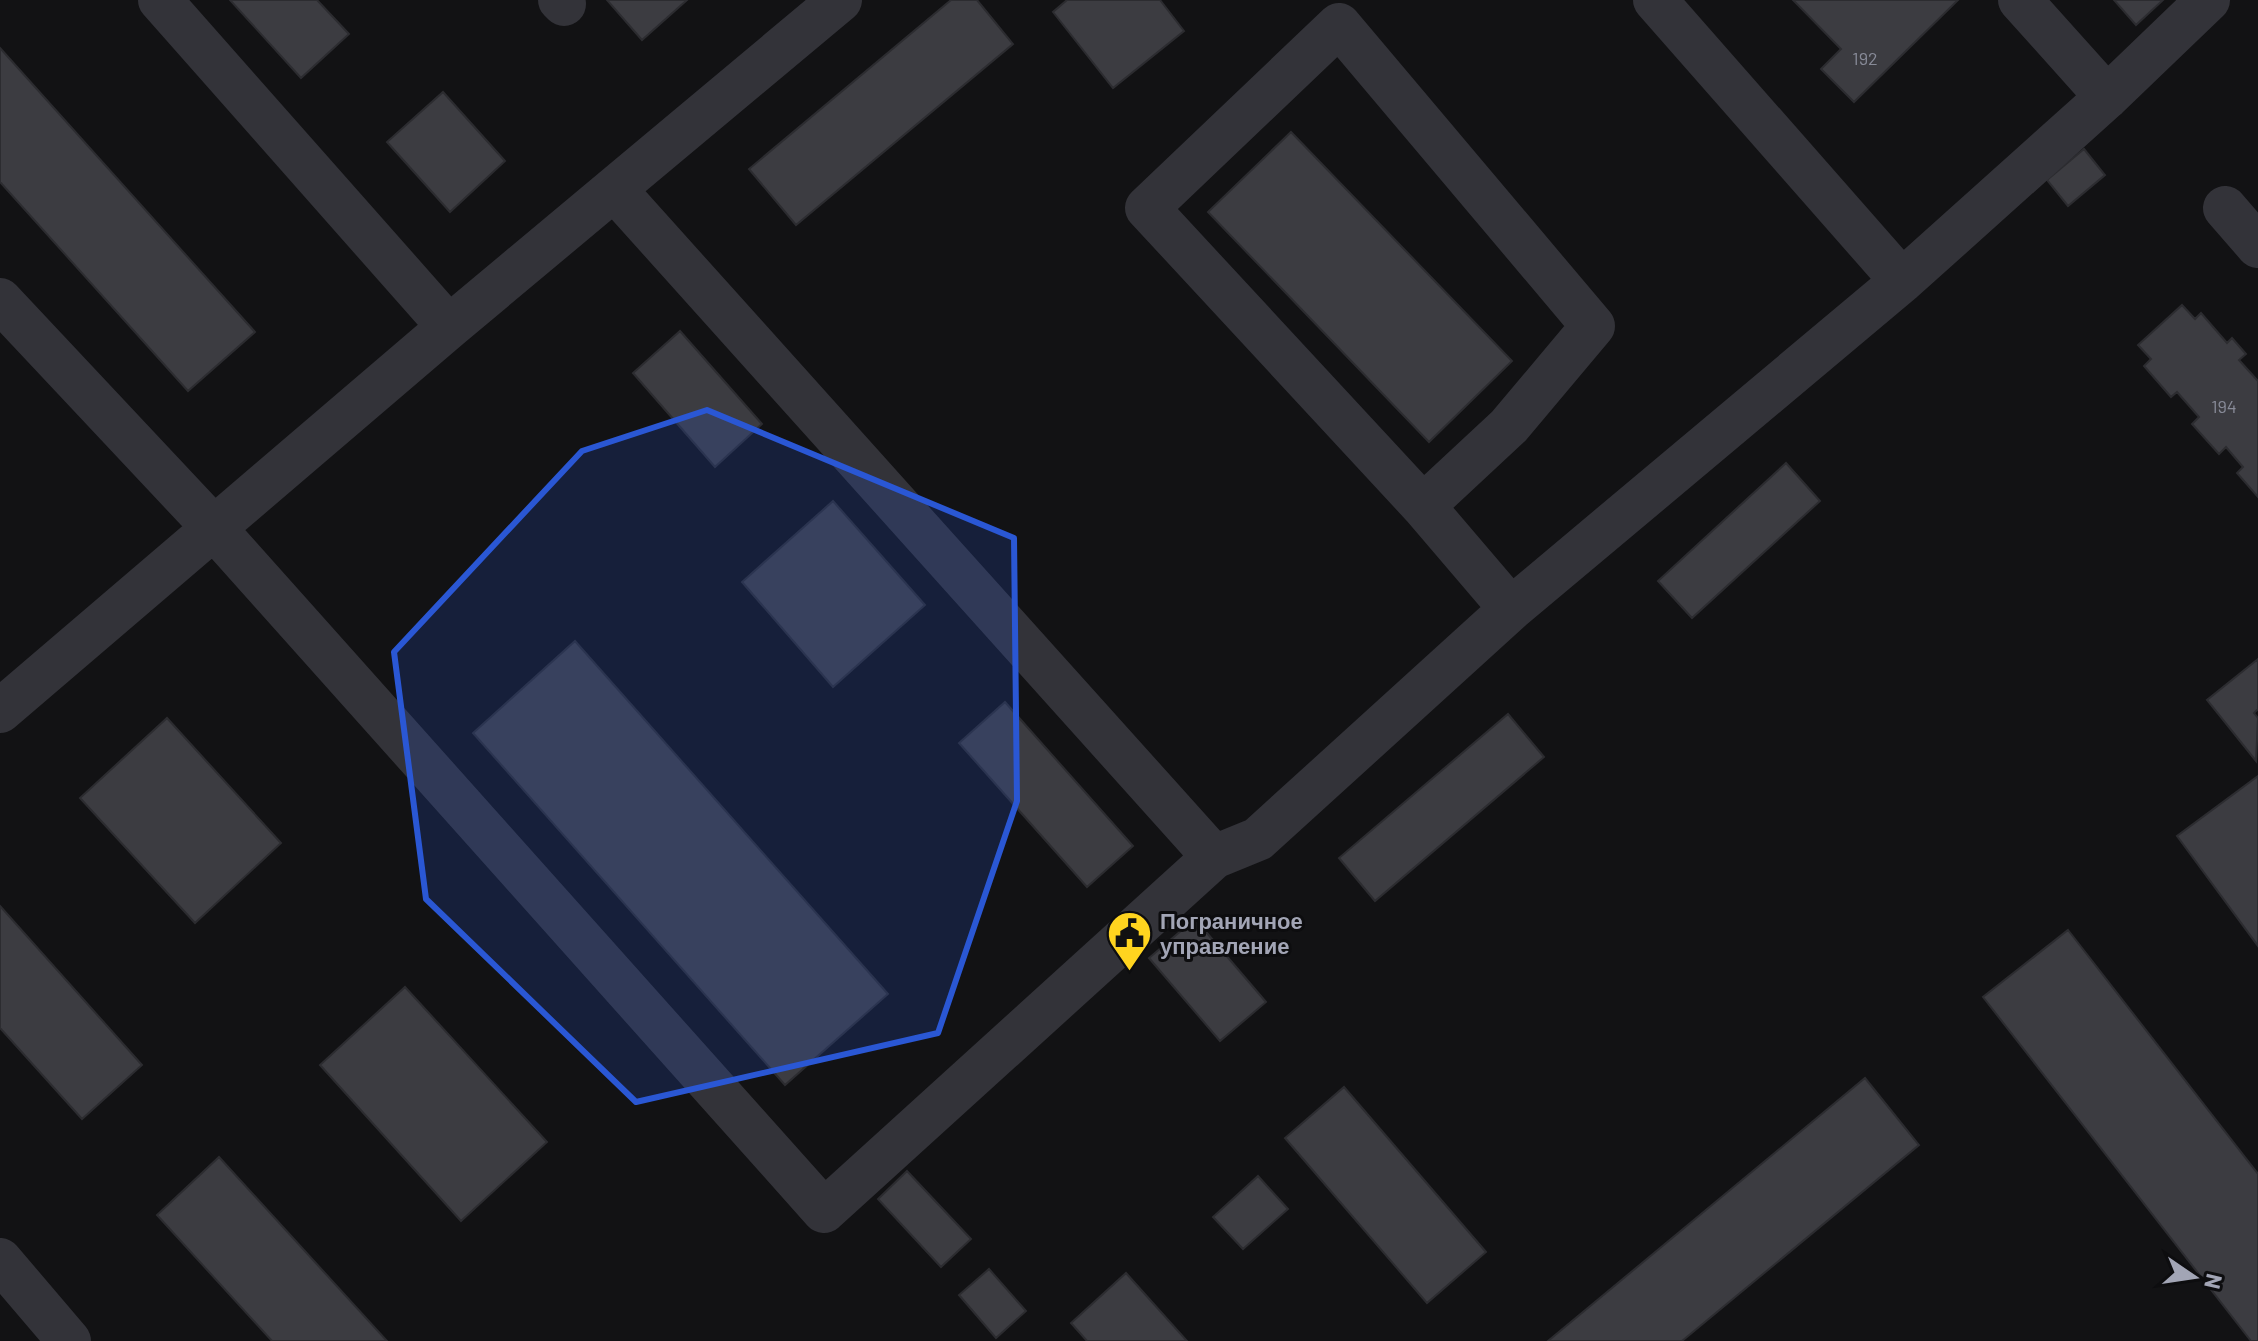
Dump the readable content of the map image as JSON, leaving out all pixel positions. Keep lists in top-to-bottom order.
{
  "places": {
    "public building": ["Пограничное управление"]
  },
  "house_numbers": ["192", "194"],
  "north": "right"
}
